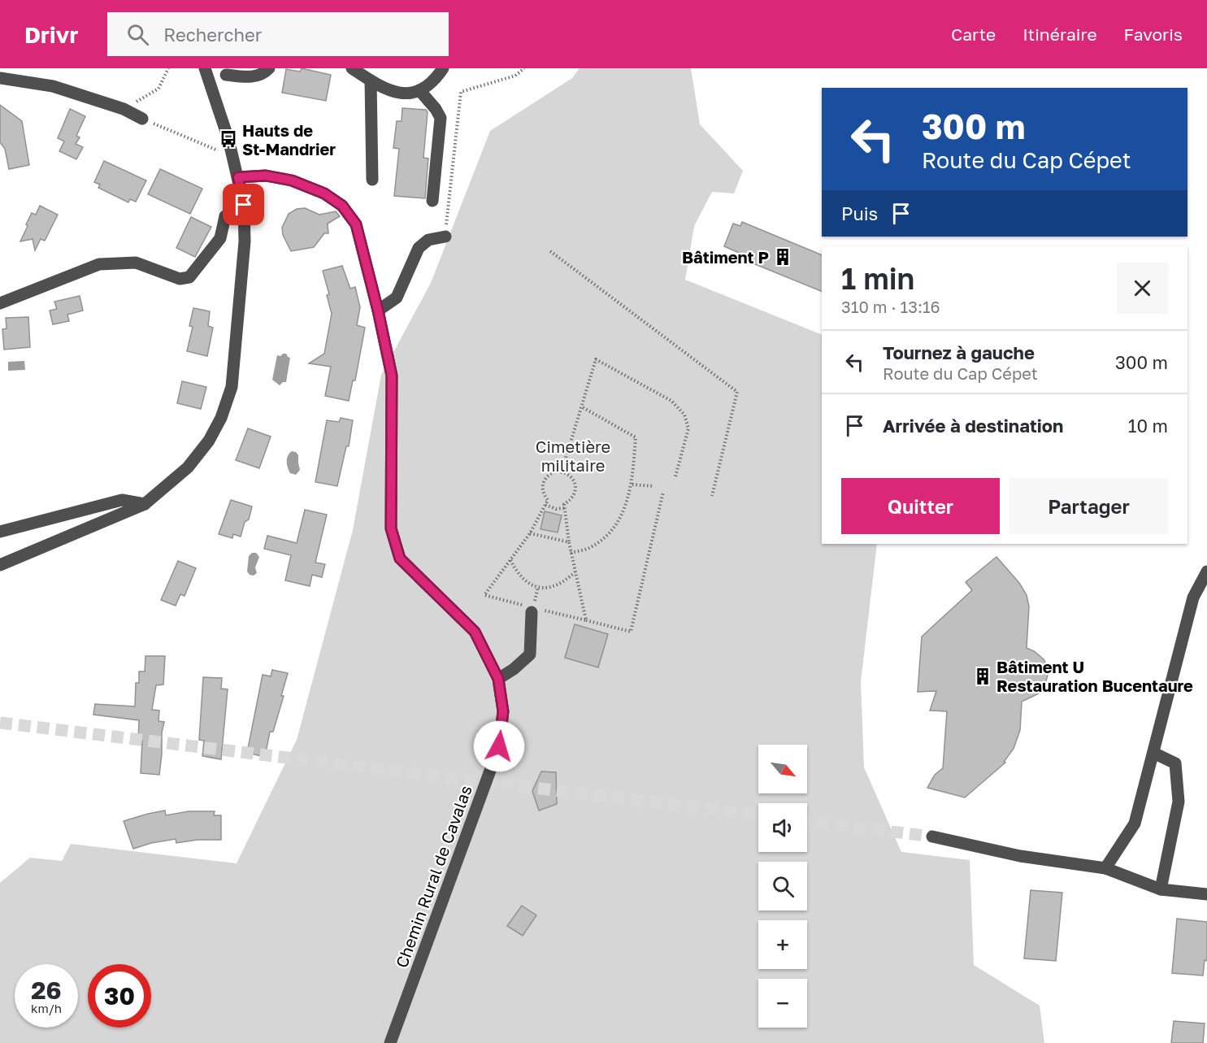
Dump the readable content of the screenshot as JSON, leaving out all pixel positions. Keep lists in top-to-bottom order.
{
  "streets": {
    "street": ["Chemin Rural de Cavalas"]
  },
  "parks": ["Cimetière militaire"],
  "places": {
    "bus stop": ["Hauts de St-Mandrier"],
    "building": ["Bâtiment P", "Bâtiment U Restauration Bucentaure"]
  },
  "north": "bottom right",
  "page": {
    "header": "Drivr",
    "search": "Rechercher",
    "nav": ["Carte", "Itinéraire", "Favoris"],
    "turn": ["300 m", "Route du Cap Cépet"],
    "then": "Puis",
    "heading": ["1 min", "310 m · 13:16"],
    "list": [
      {
        "name": "Tournez à gauche",
        "note": "Route du Cap Cépet",
        "value": "300 m"
      },
      {
        "name": "Arrivée à destination",
        "value": "10 m"
      }
    ],
    "buttons": ["Quitter", "Partager"],
    "map_buttons": ["+", "−"],
    "speed": "26 km/h",
    "limit": "30"
  }
}
